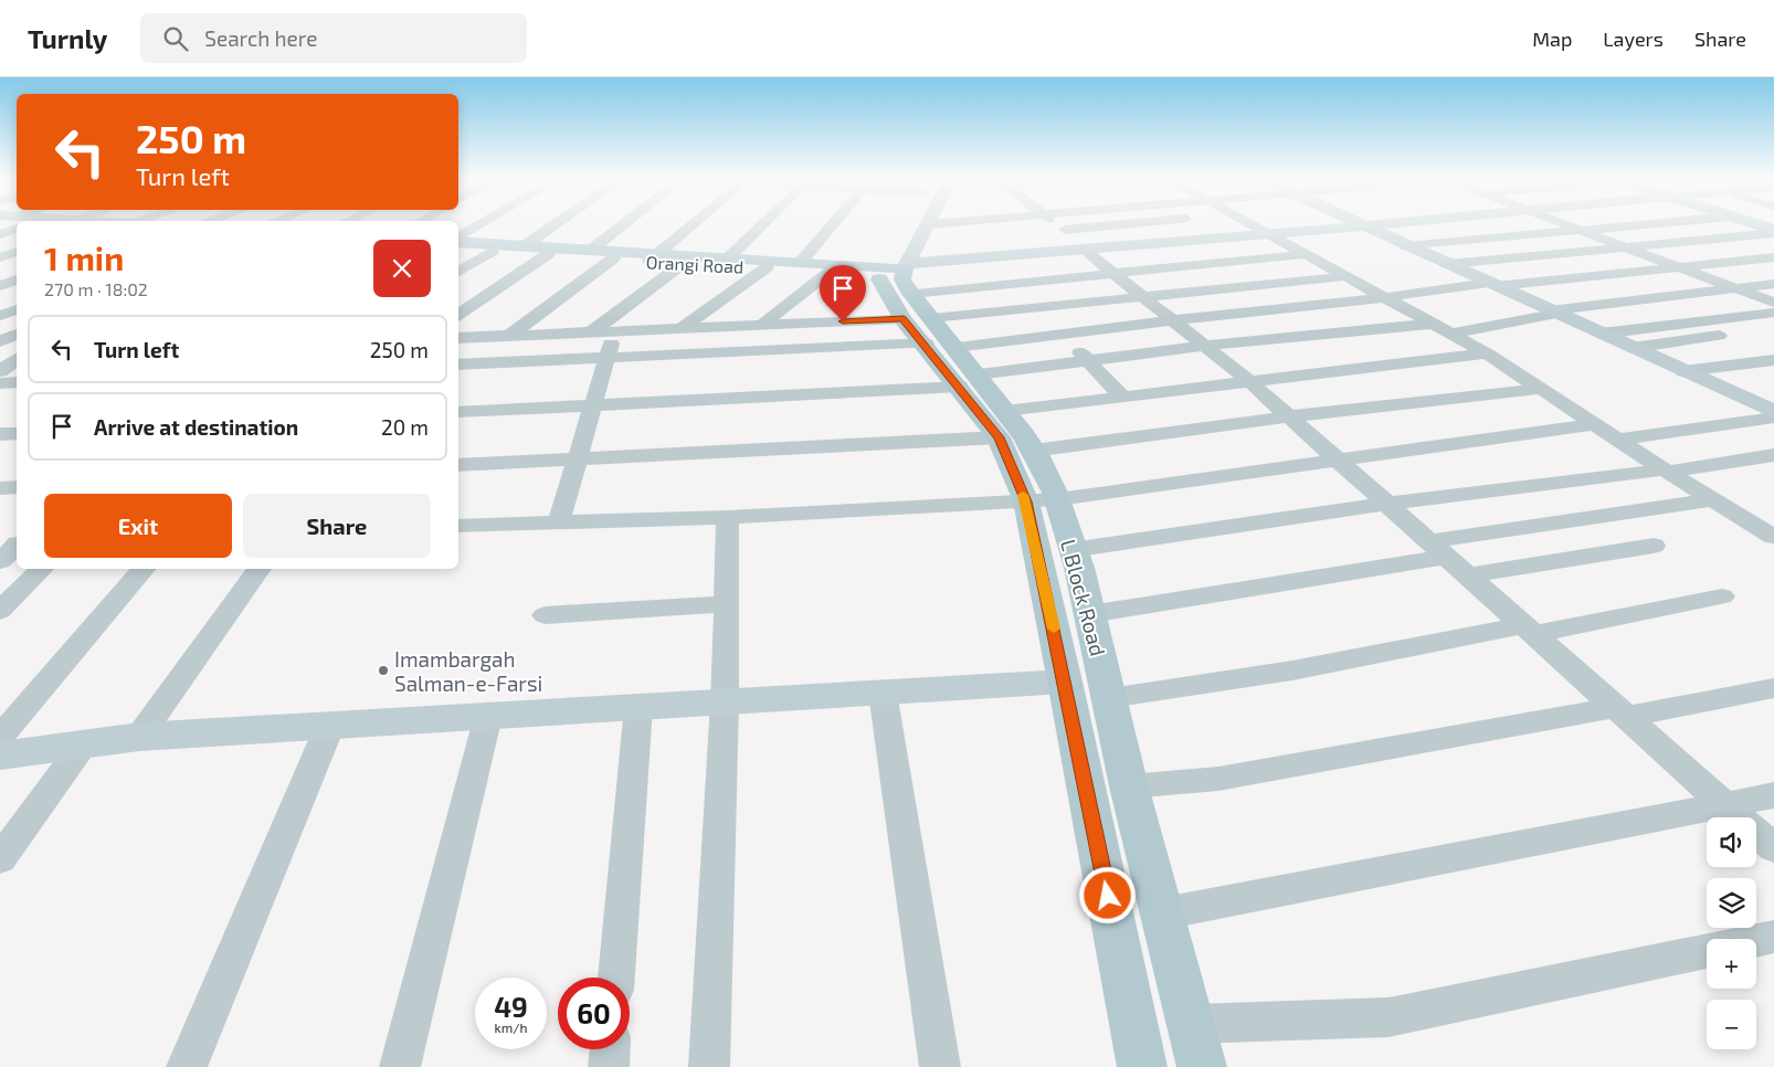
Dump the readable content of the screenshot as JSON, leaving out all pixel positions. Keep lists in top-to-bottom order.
{
  "streets": {
    "main road": ["Orangi Road", "L Block Road"]
  },
  "crossings": [
    ["Orangi Road", "L Block Road"]
  ],
  "places": ["Imambargah Salman-e-Farsi"],
  "page": {
    "header": "Turnly",
    "search": "Search here",
    "nav": ["Map", "Layers", "Share"],
    "turn": ["250 m", "Turn left"],
    "heading": ["1 min", "270 m · 18:02"],
    "list": [
      {
        "name": "Turn left",
        "value": "250 m"
      },
      {
        "name": "Arrive at destination",
        "value": "20 m"
      }
    ],
    "buttons": ["Exit", "Share"],
    "map_buttons": ["+", "−"],
    "speed": "49 km/h",
    "limit": "60"
  }
}
